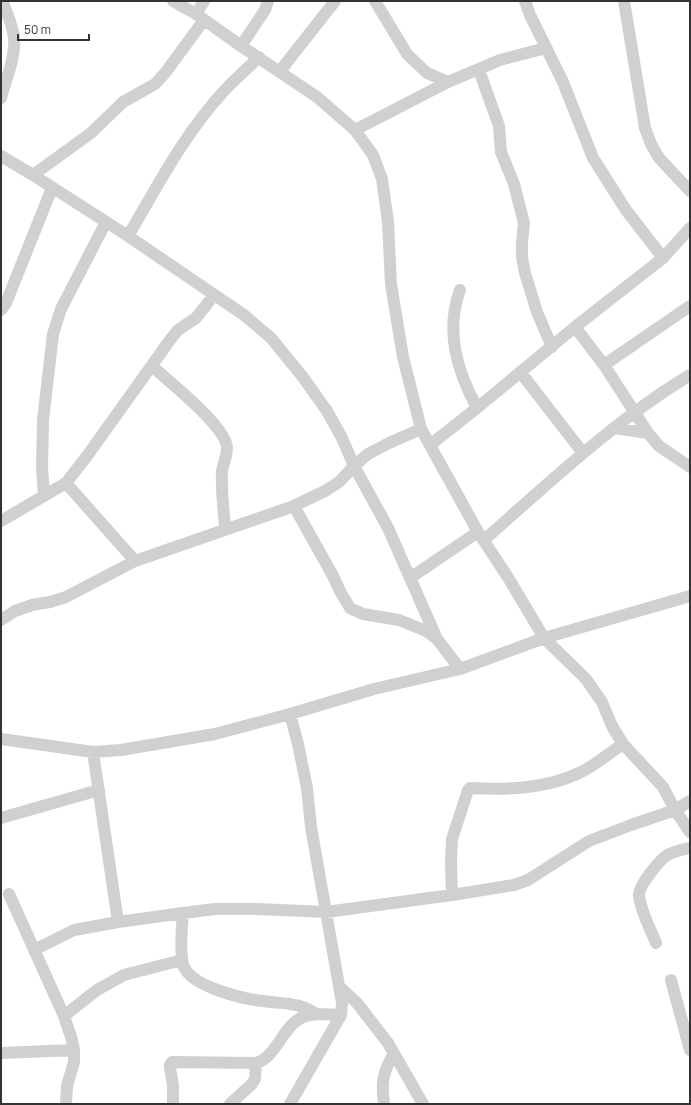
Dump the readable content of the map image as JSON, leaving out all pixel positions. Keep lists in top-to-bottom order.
{
  "scale_bar": "50 m"
}
